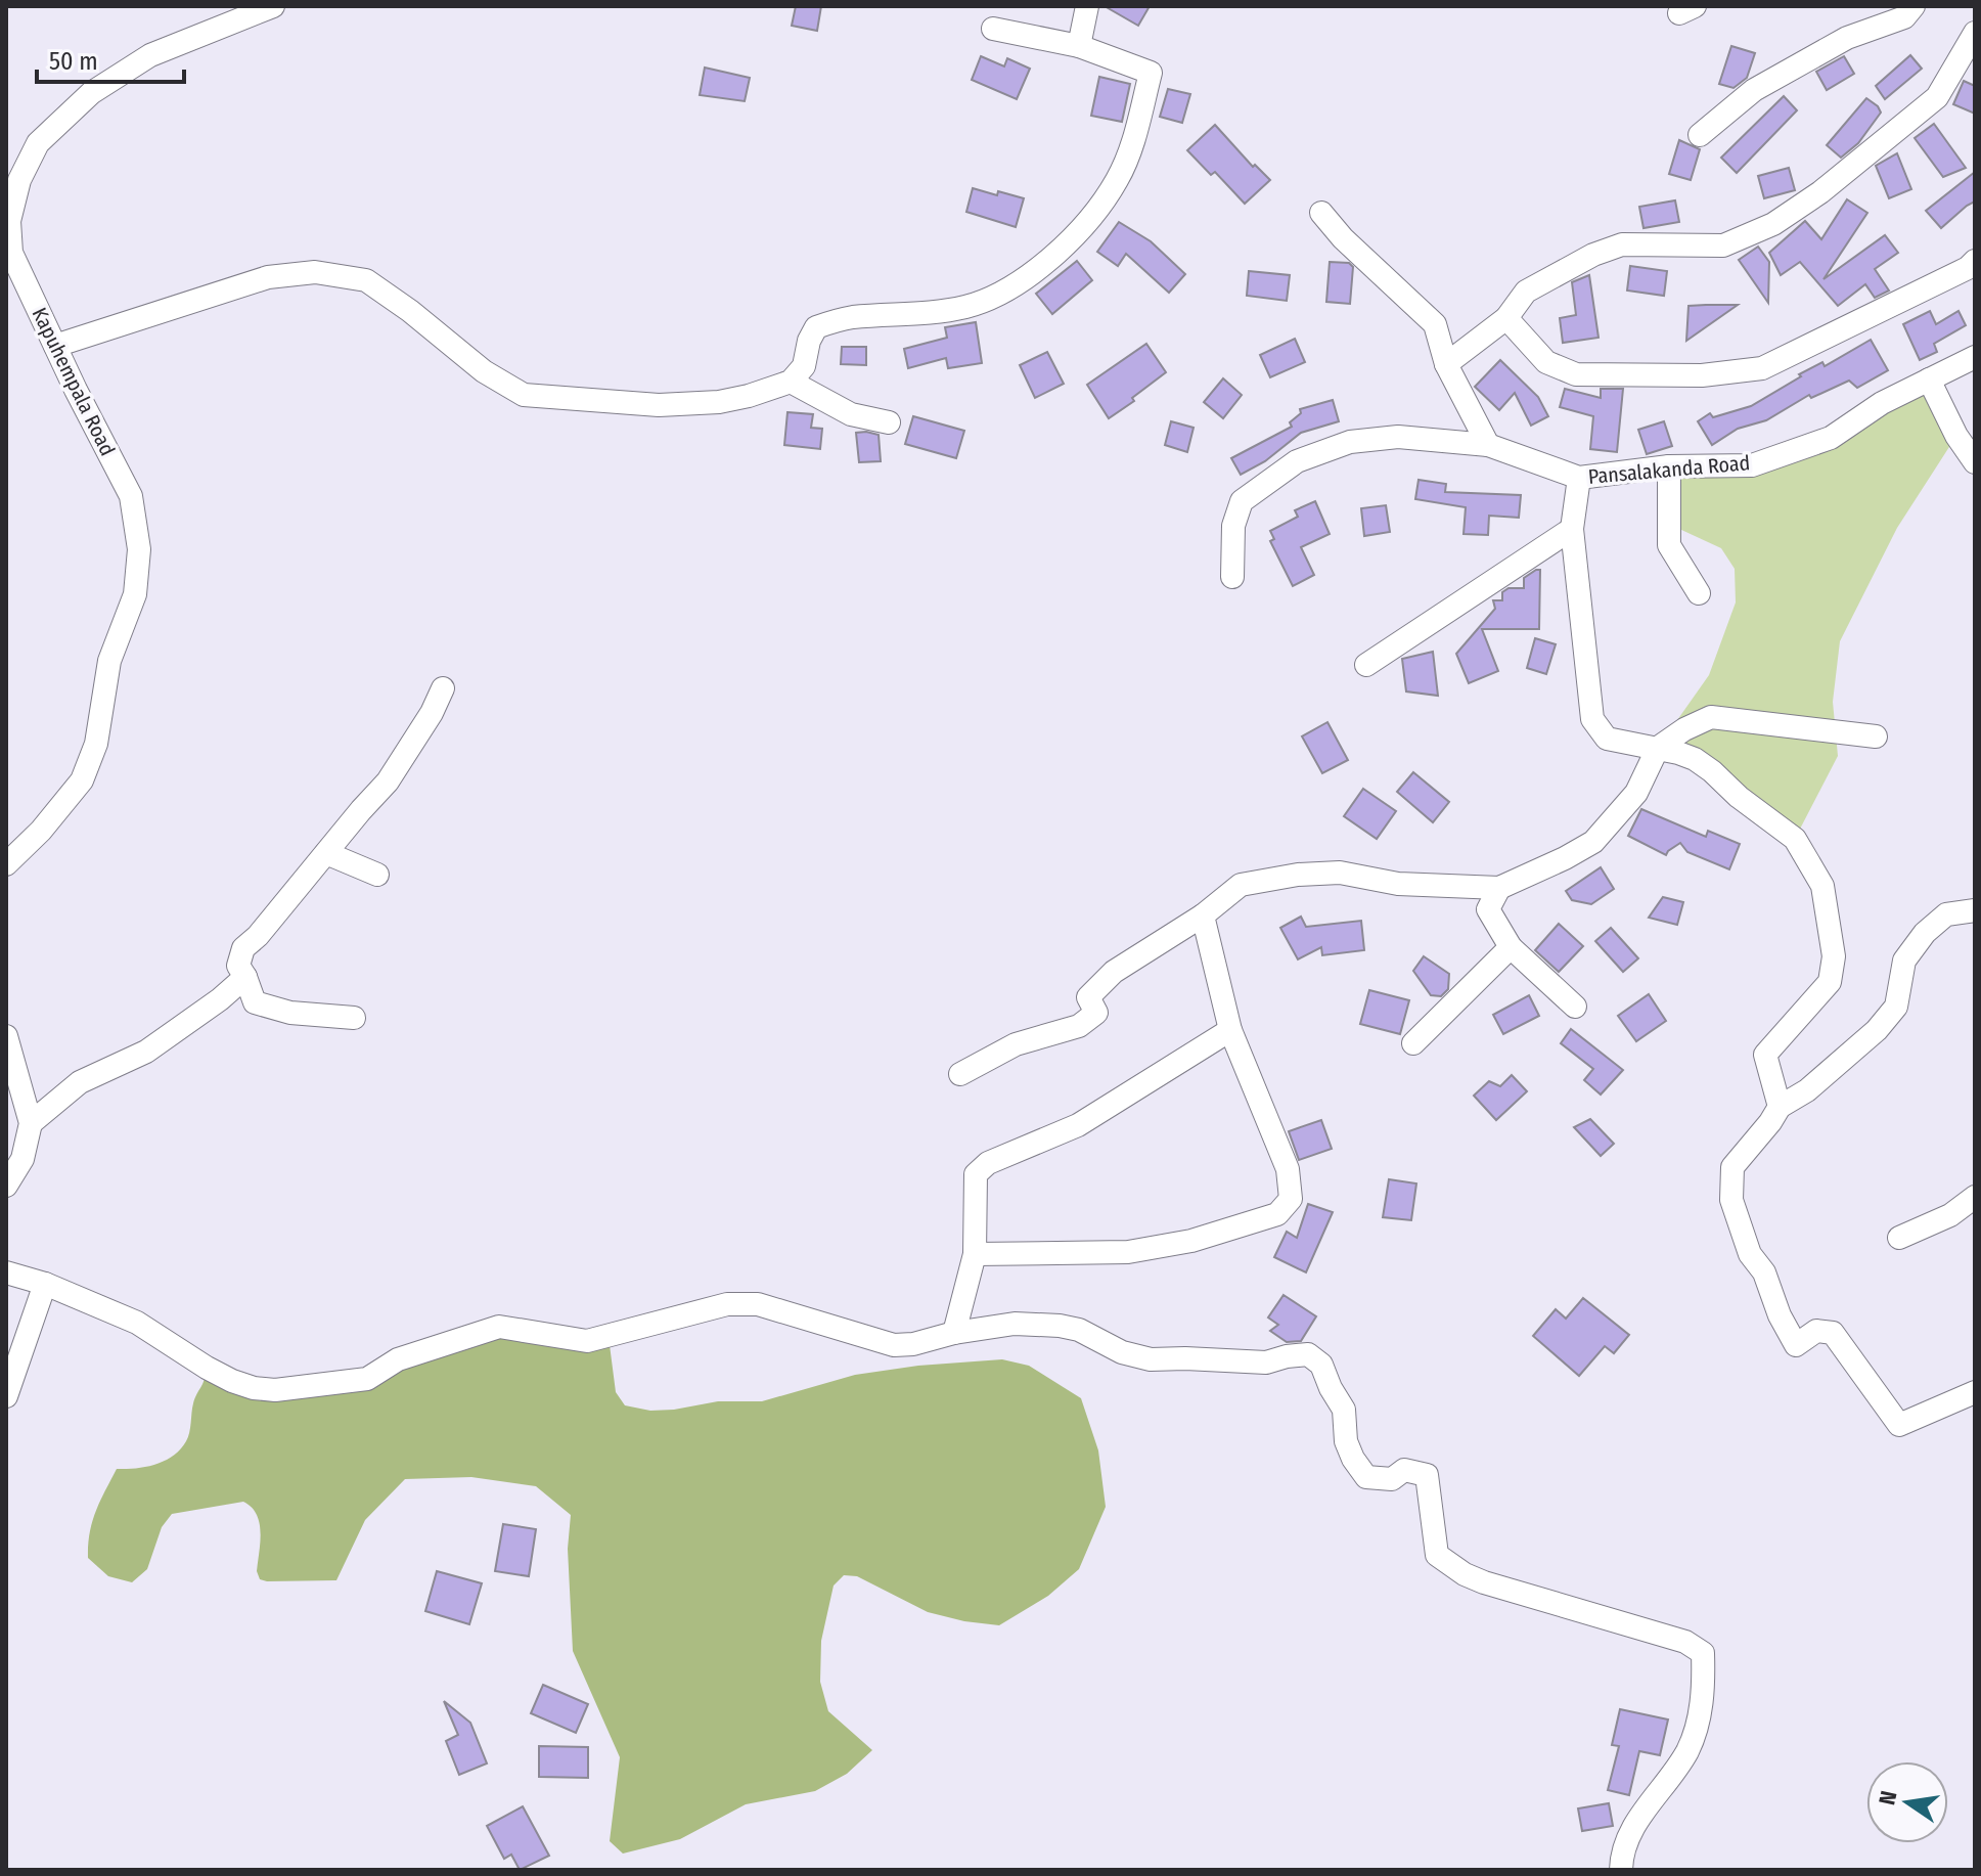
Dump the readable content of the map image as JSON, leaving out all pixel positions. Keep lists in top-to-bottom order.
{
  "streets": {
    "street": ["Kapuhempala Road", "Pansalakanda Road"]
  },
  "scale_bar": "50 m",
  "north": "left"
}
